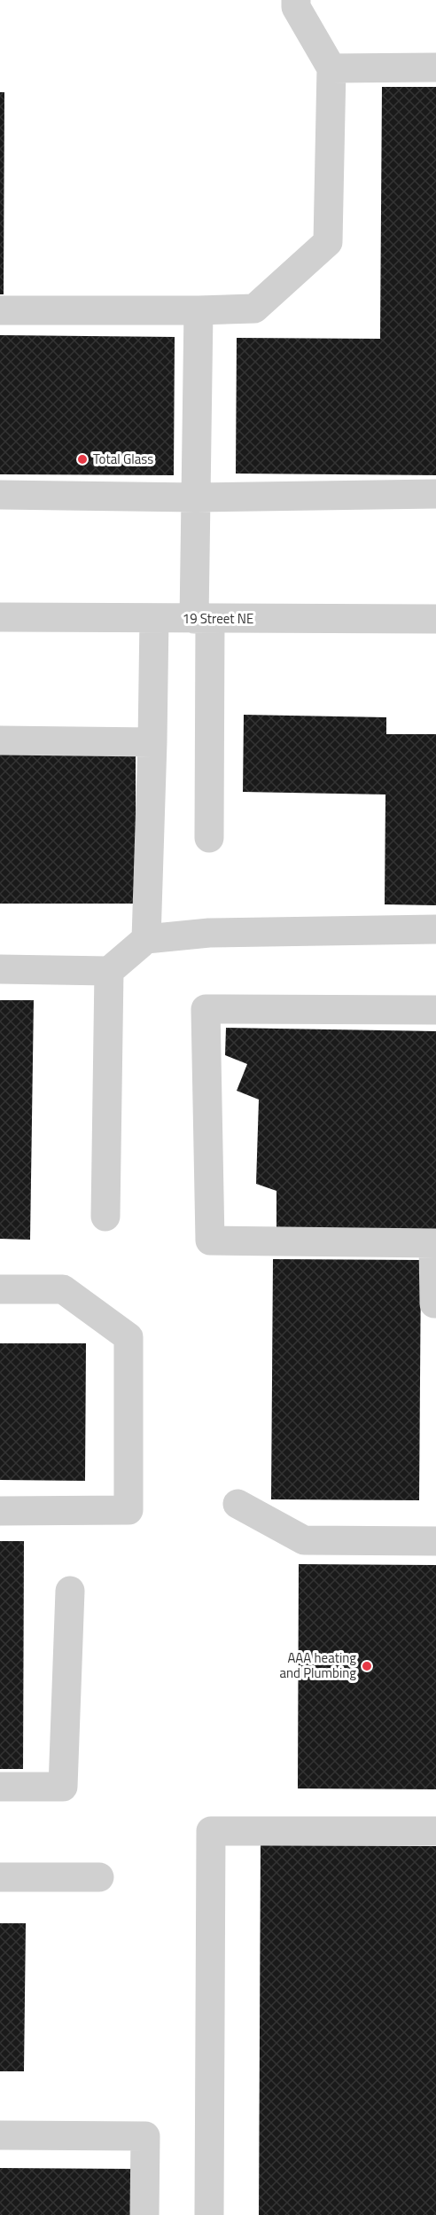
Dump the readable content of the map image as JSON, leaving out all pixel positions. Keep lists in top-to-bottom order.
{
  "streets": {
    "street": ["19 Street NE"]
  },
  "places": ["Total Glass", "AAA heating and Plumbing"]
}
